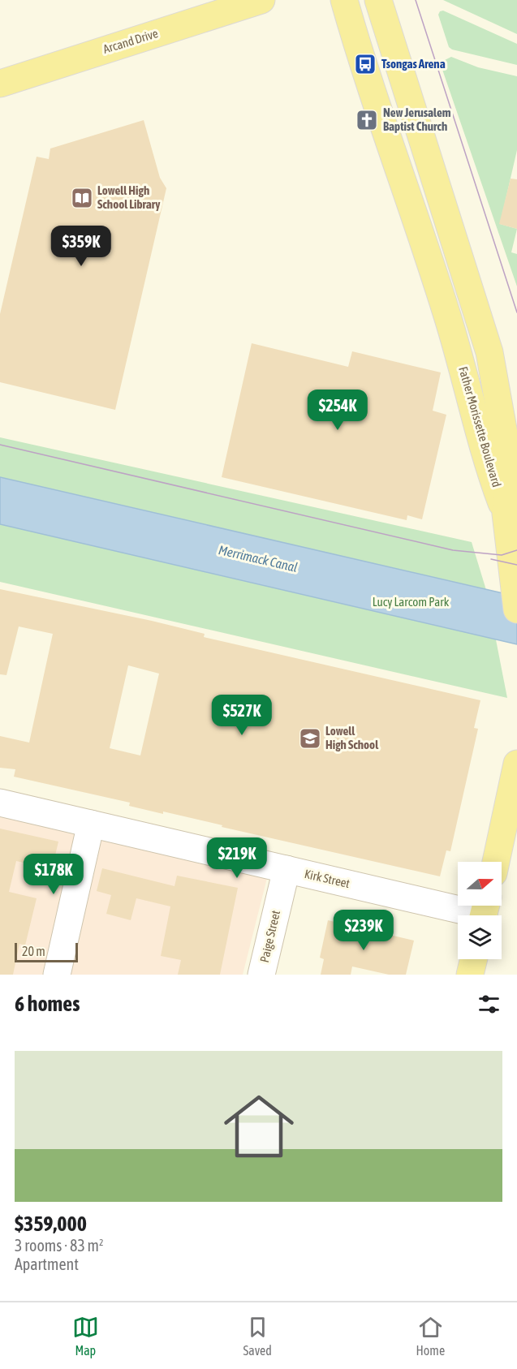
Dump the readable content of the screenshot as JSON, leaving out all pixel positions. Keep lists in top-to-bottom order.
{
  "streets": {
    "main road": ["Arcand Drive", "Father Morissette Boulevard"],
    "street": ["Kirk Street", "Paige Street"]
  },
  "crossings": [
    ["Kirk Street", "Paige Street"]
  ],
  "water": ["Merrimack Canal"],
  "parks": ["Lucy Larcom Park"],
  "places": {
    "bus stop": ["Tsongas Arena"],
    "church": ["New Jerusalem Baptist Church"],
    "library": ["Lowell High School Library"],
    "school or university": ["Lowell High School"]
  },
  "scale_bar": "20 m",
  "north": "right",
  "page": {
    "price": [
      "$359K",
      "$254K",
      "$527K",
      "$219K",
      "$178K",
      "$239K"
    ],
    "scale": "20 m",
    "heading": "6 homes",
    "list": [
      {
        "name": "$359,000",
        "note": "3 rooms · 83 m² · Apartment"
      }
    ],
    "tabs": ["Map", "Saved", "Home"]
  }
}
